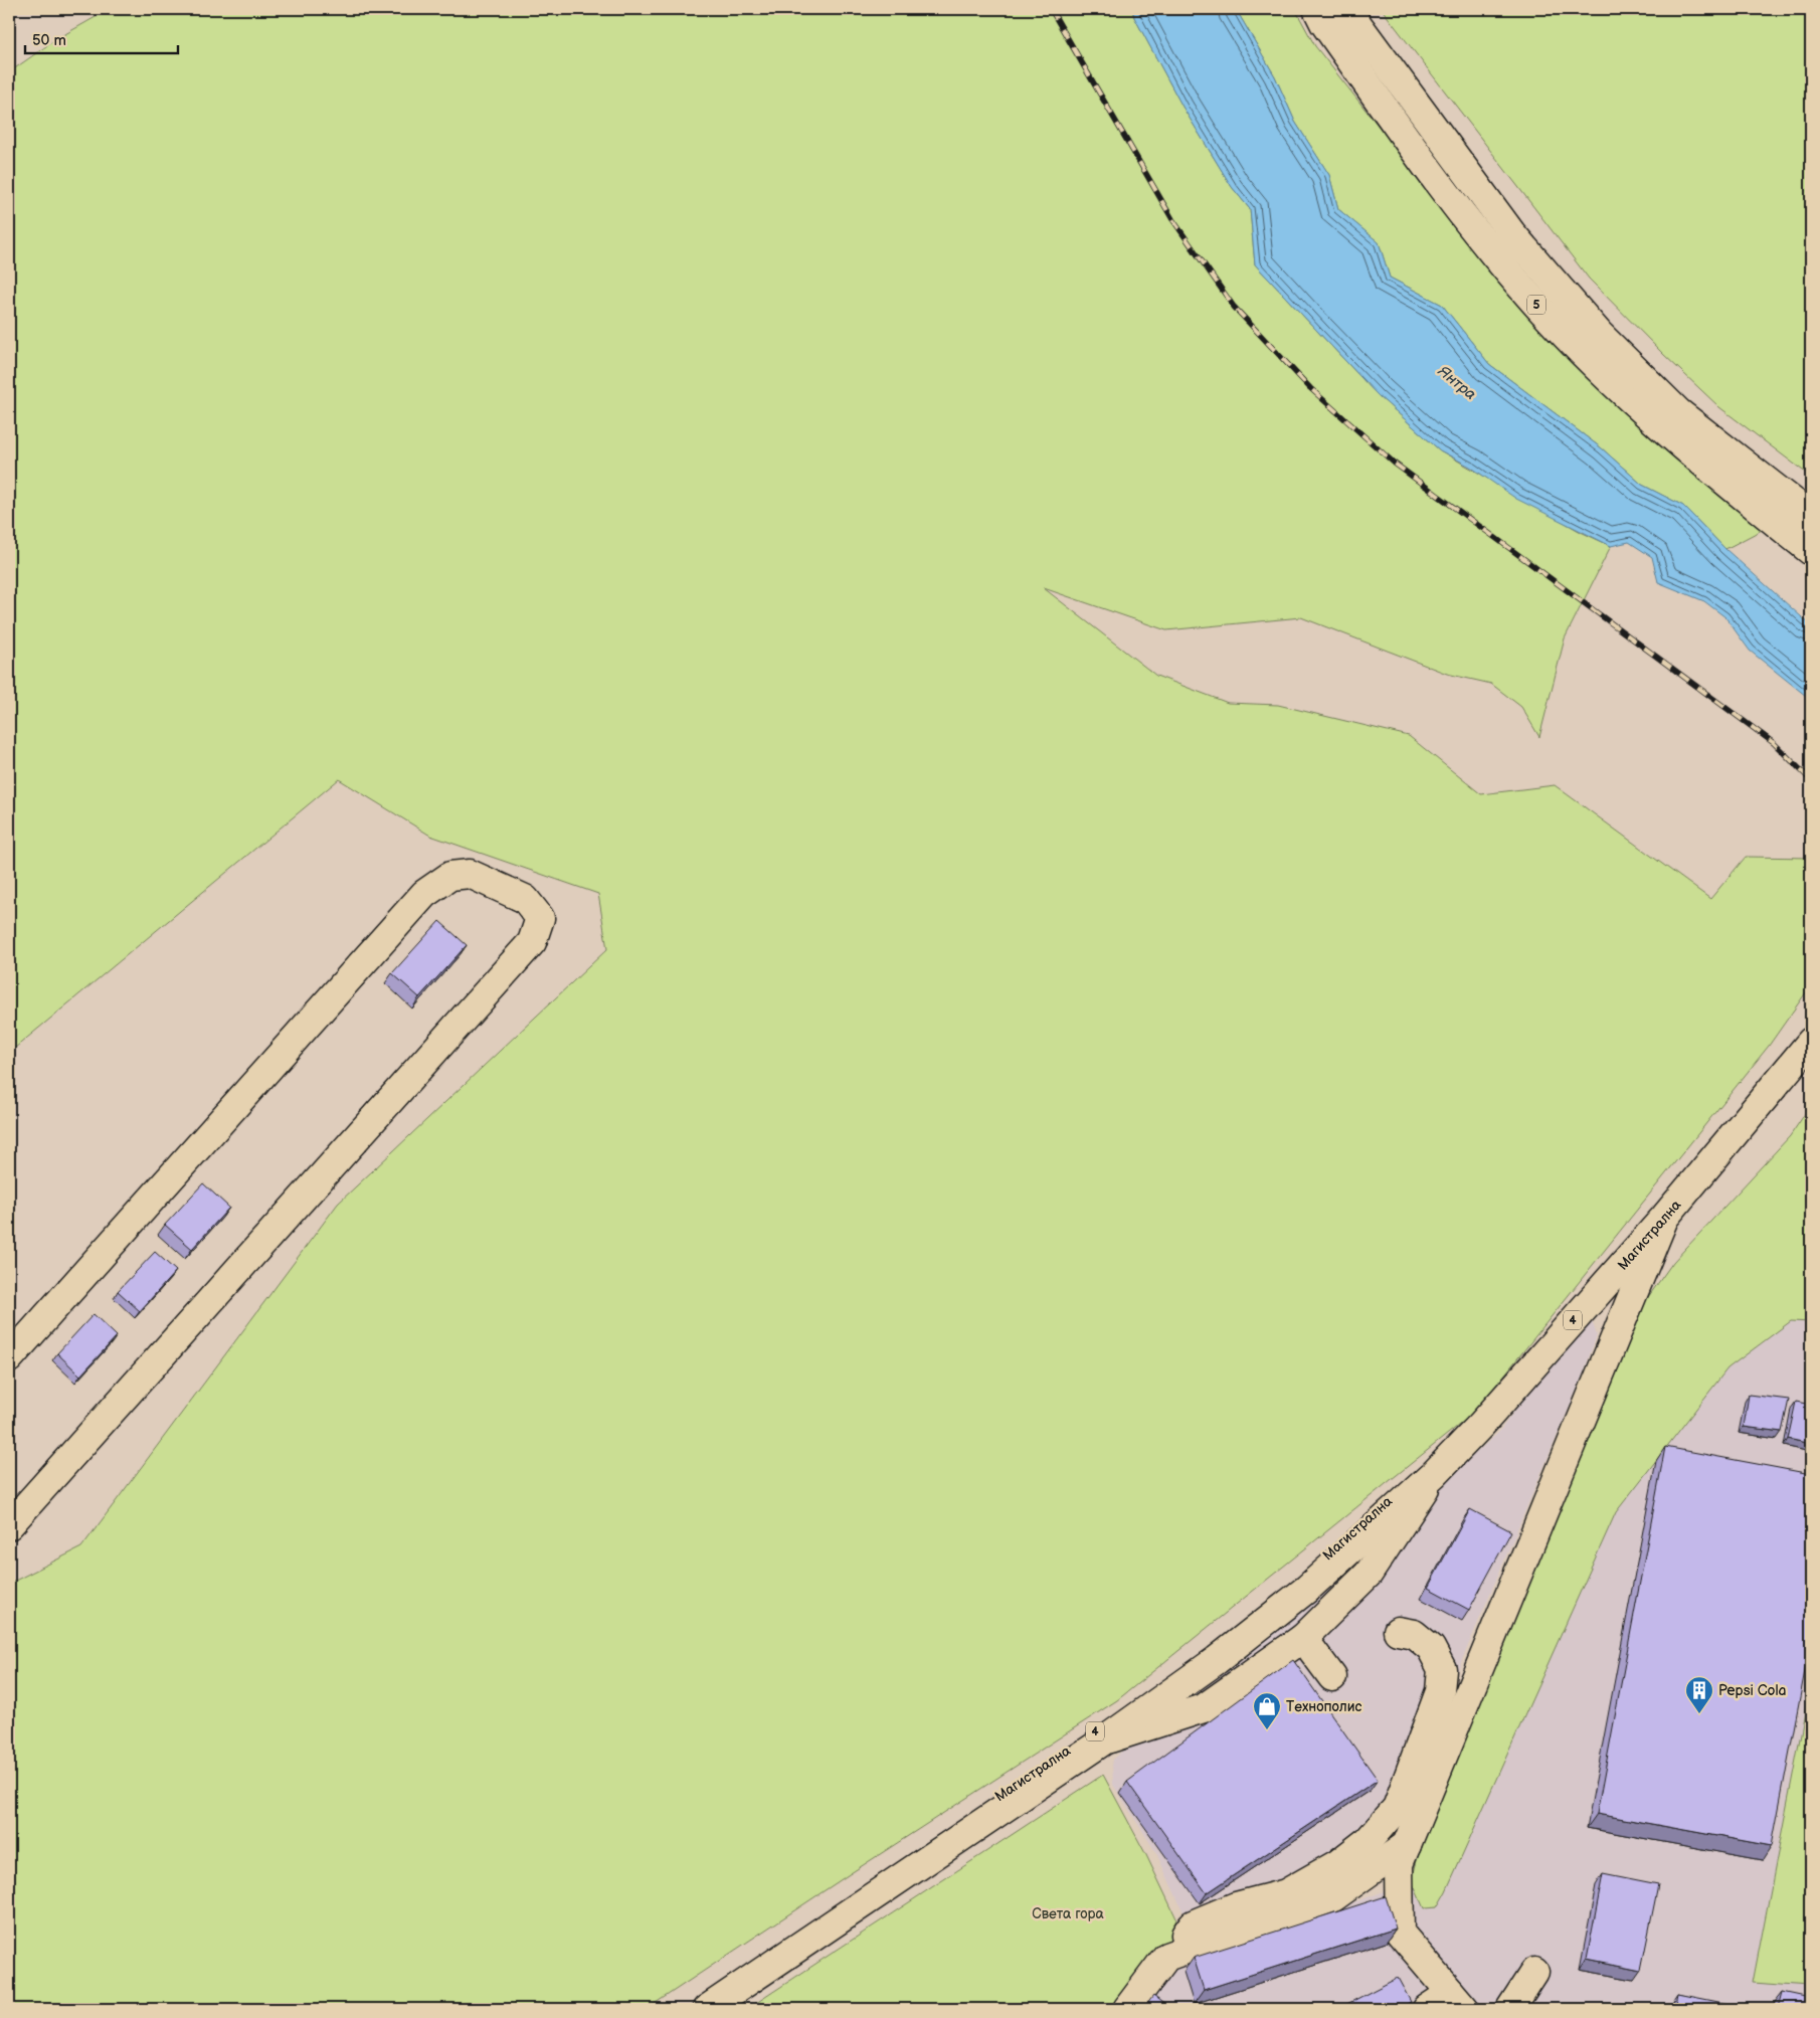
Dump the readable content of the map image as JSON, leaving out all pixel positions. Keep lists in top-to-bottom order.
{
  "streets": {
    "main road": ["5", "Магистрална", "4"]
  },
  "water": ["Янтра"],
  "parks": ["Света гора"],
  "places": {
    "building": ["Pepsi Cola"],
    "shop": ["Технополис"]
  },
  "scale_bar": "50 m"
}
